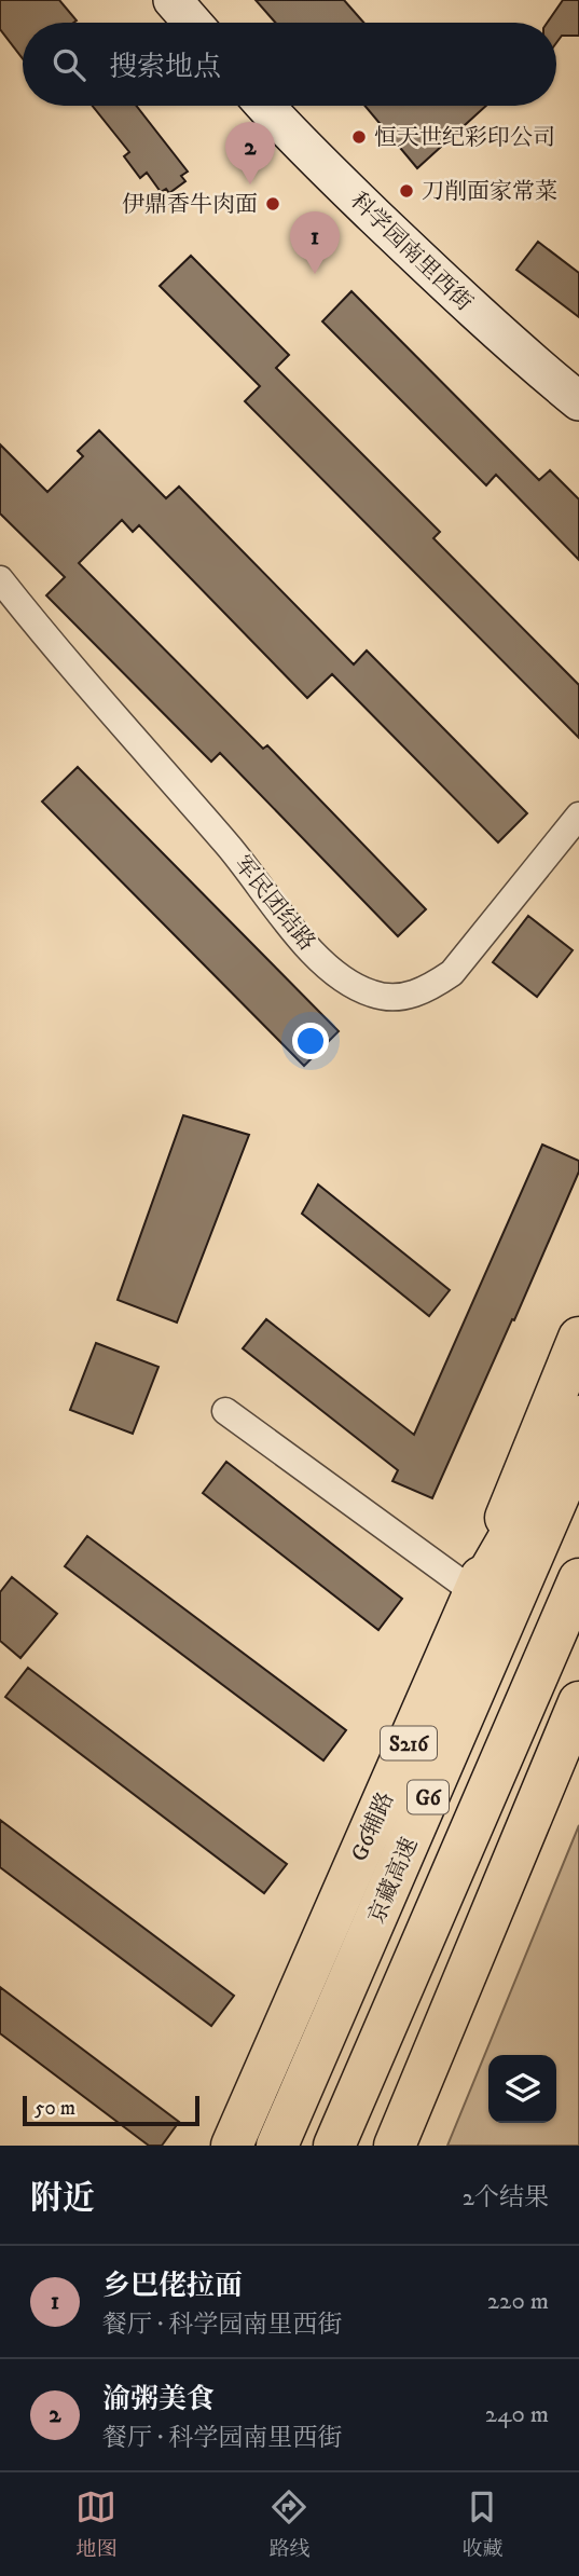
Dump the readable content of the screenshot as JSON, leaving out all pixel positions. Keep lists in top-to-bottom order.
{
  "streets": {
    "main road": [
      "S216",
      "G6",
      "G6辅路",
      "京藏高速"
    ],
    "street": ["科学园南里西街", "军民团结路"]
  },
  "places": ["恒天世纪彩印公司", "刀削面家常菜", "伊鼎香牛肉面"],
  "scale_bar": "50 m",
  "page": {
    "search": "搜索地点",
    "pins": ["2", "1"],
    "scale": "50 m",
    "heading": ["附近", "2个结果"],
    "list": [
      {
        "mark": "1",
        "name": "乡巴佬拉面",
        "note": "餐厅 · 科学园南里西街",
        "value": "220 m"
      },
      {
        "mark": "2",
        "name": "渝粥美食",
        "note": "餐厅 · 科学园南里西街",
        "value": "240 m"
      }
    ],
    "nav": ["地图", "路线", "收藏"]
  }
}
